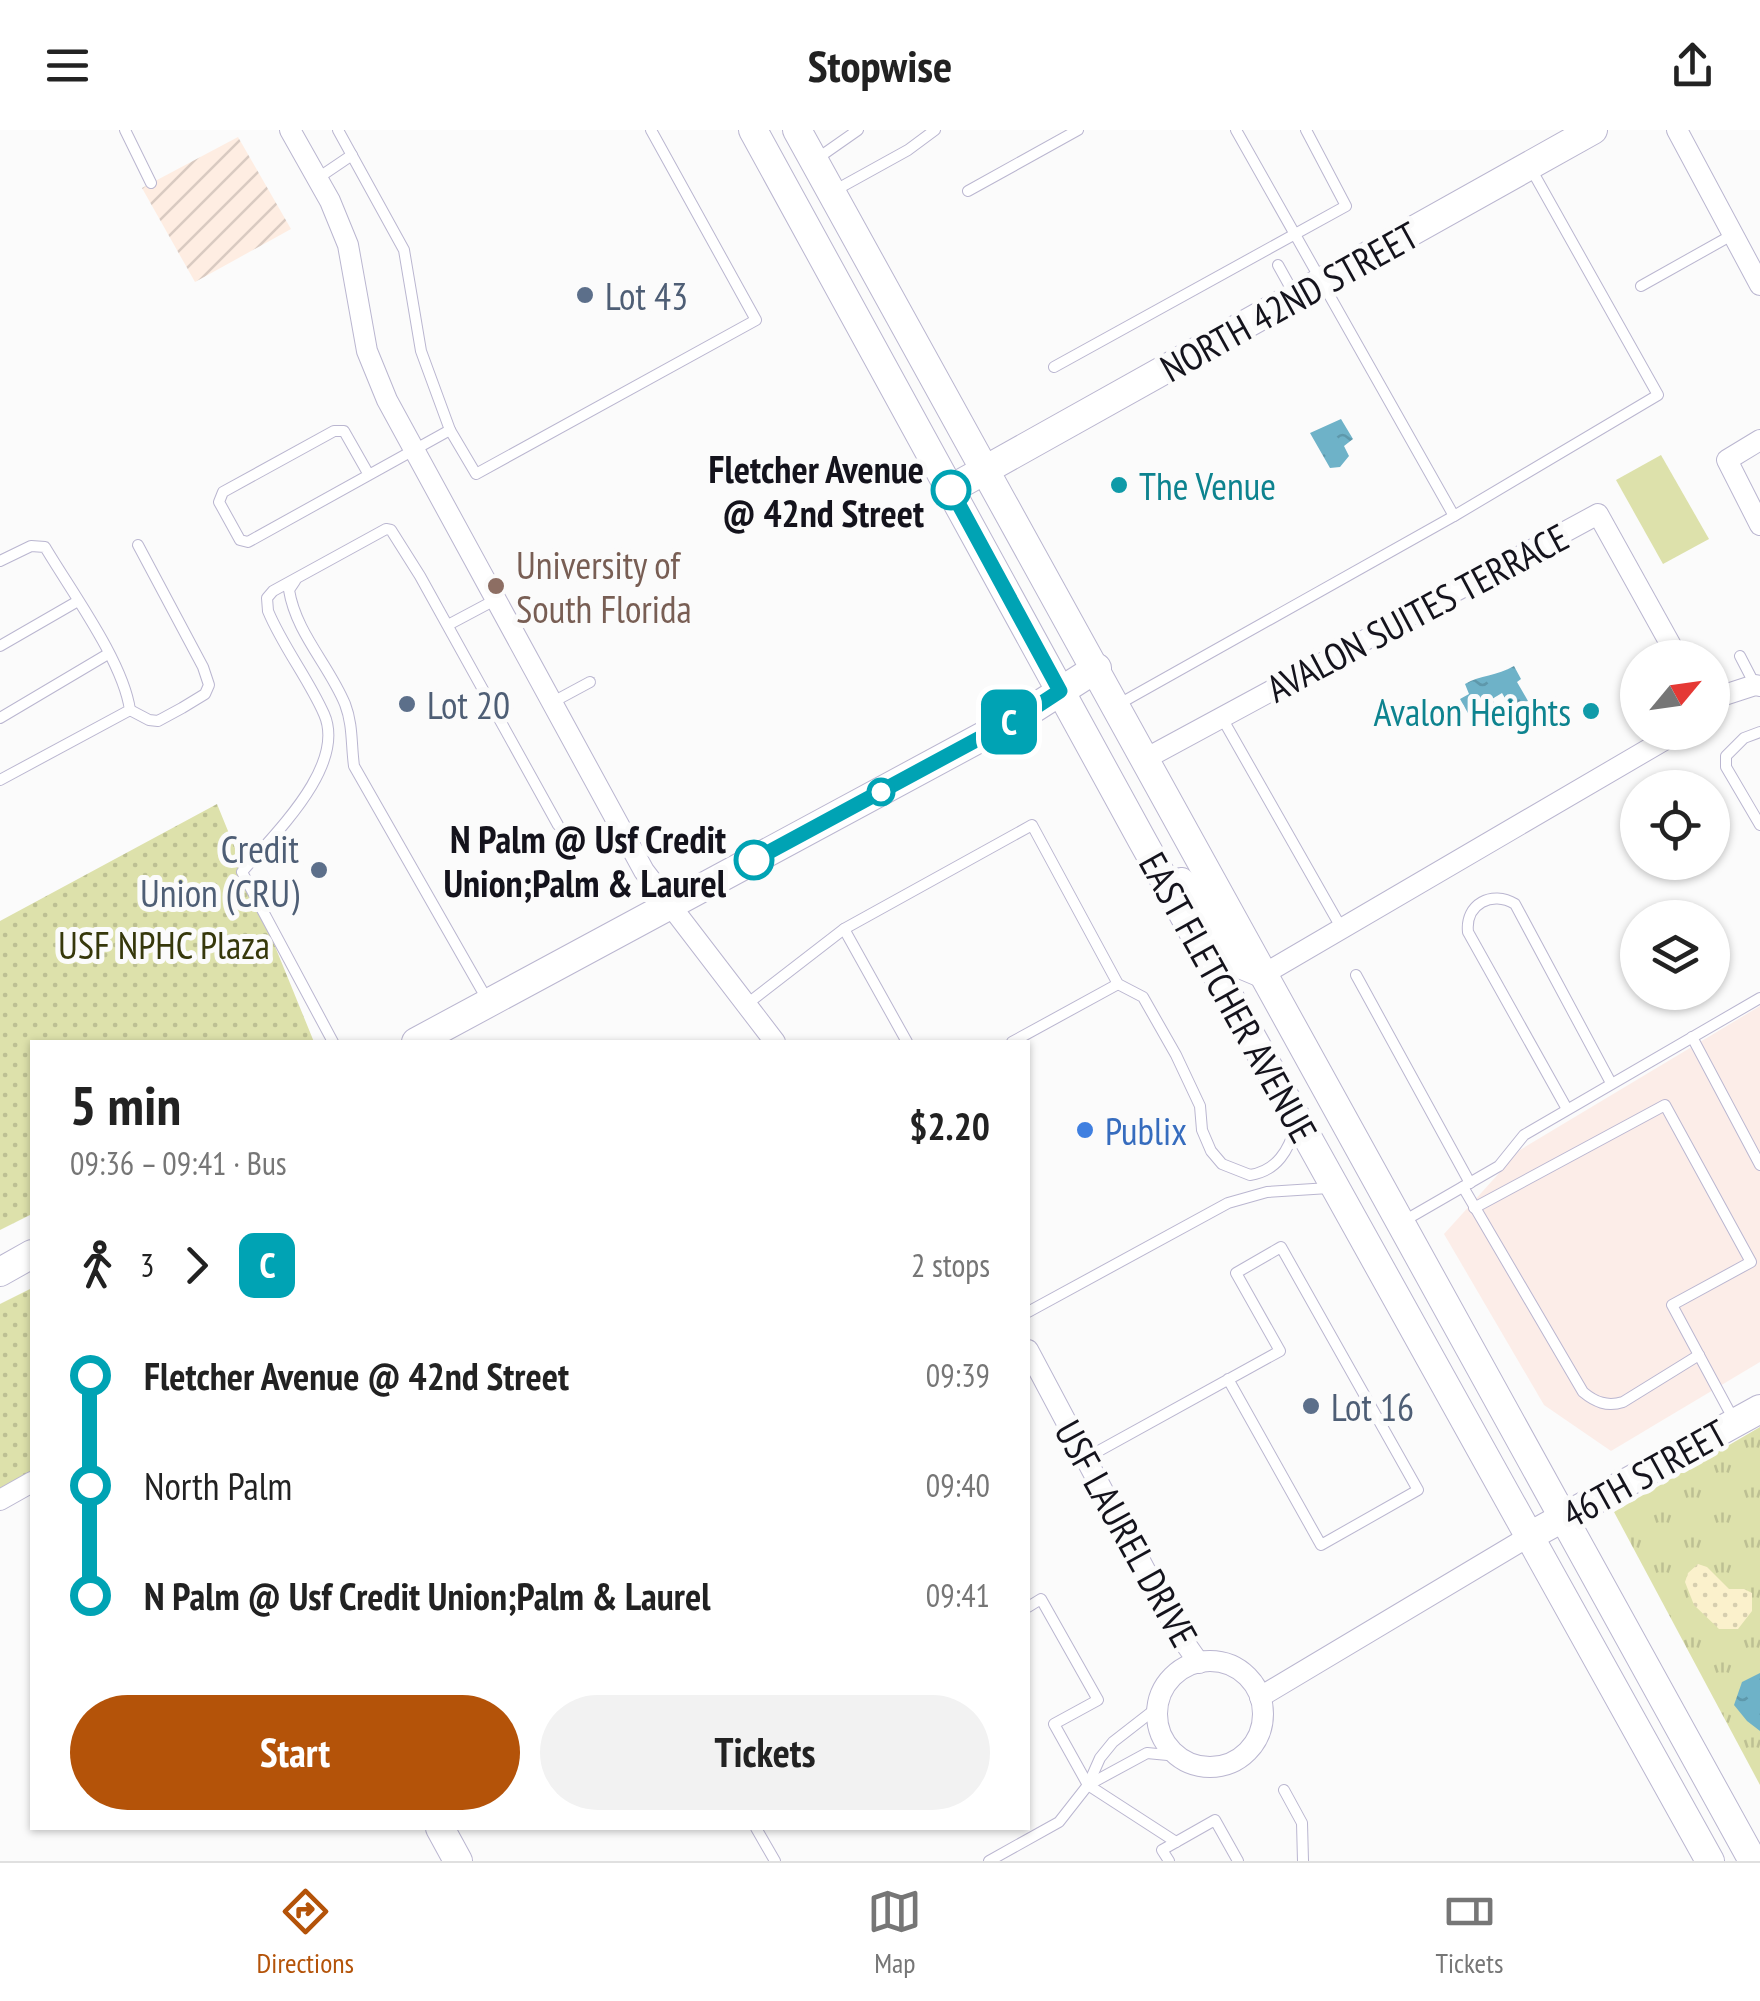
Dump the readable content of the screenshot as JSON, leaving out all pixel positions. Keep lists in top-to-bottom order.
{
  "streets": {
    "main road": ["NORTH 42ND STREET", "EAST FLETCHER AVENUE", "46TH STREET"],
    "street": ["AVALON SUITES TERRACE", "USF LAUREL DRIVE"]
  },
  "crossings": [
    ["NORTH 42ND STREET", "EAST FLETCHER AVENUE"],
    ["AVALON SUITES TERRACE", "EAST FLETCHER AVENUE"],
    ["EAST FLETCHER AVENUE", "46TH STREET"]
  ],
  "parks": ["USF NPHC Plaza"],
  "places": [
    "Lot 43",
    "The Venue",
    "Fletcher Avenue @ 42nd Street",
    "University of South Florida",
    "Lot 20",
    "Avalon Heights",
    "N Palm @ Usf Credit Union;Palm & Laurel",
    "Credit Union (CRU)",
    "Publix",
    "Lot 16"
  ],
  "lines": ["bus line C"],
  "north": "top right",
  "page": {
    "header": "Stopwise",
    "on_map": "C",
    "heading": ["5 min", "09:36 – 09:41 · Bus", "$2.20"],
    "legs": ["3", "C", "2 stops"],
    "list": [
      {
        "name": "Fletcher Avenue @ 42nd Street",
        "value": "09:39"
      },
      {
        "name": "North Palm",
        "value": "09:40"
      },
      {
        "name": "N Palm @ Usf Credit Union;Palm & Laurel",
        "value": "09:41"
      }
    ],
    "buttons": ["Start", "Tickets"],
    "tabs": ["Directions", "Map", "Tickets"]
  }
}
